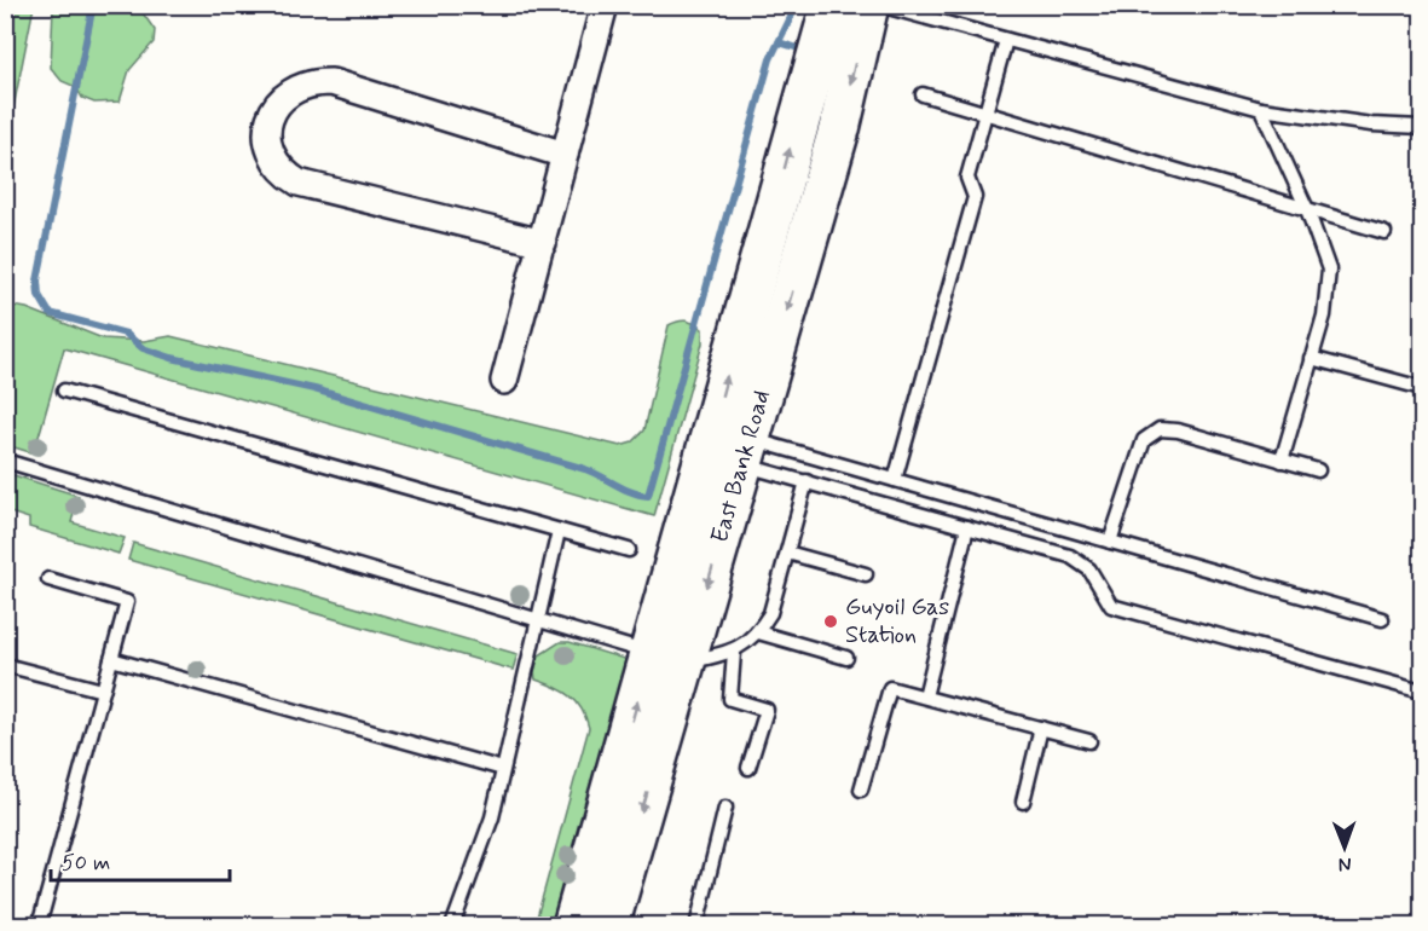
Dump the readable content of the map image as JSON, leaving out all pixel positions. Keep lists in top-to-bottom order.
{
  "streets": {
    "main road": ["East Bank Road"]
  },
  "places": ["Guyoil Gas Station"],
  "scale_bar": "50 m",
  "north": "bottom"
}
